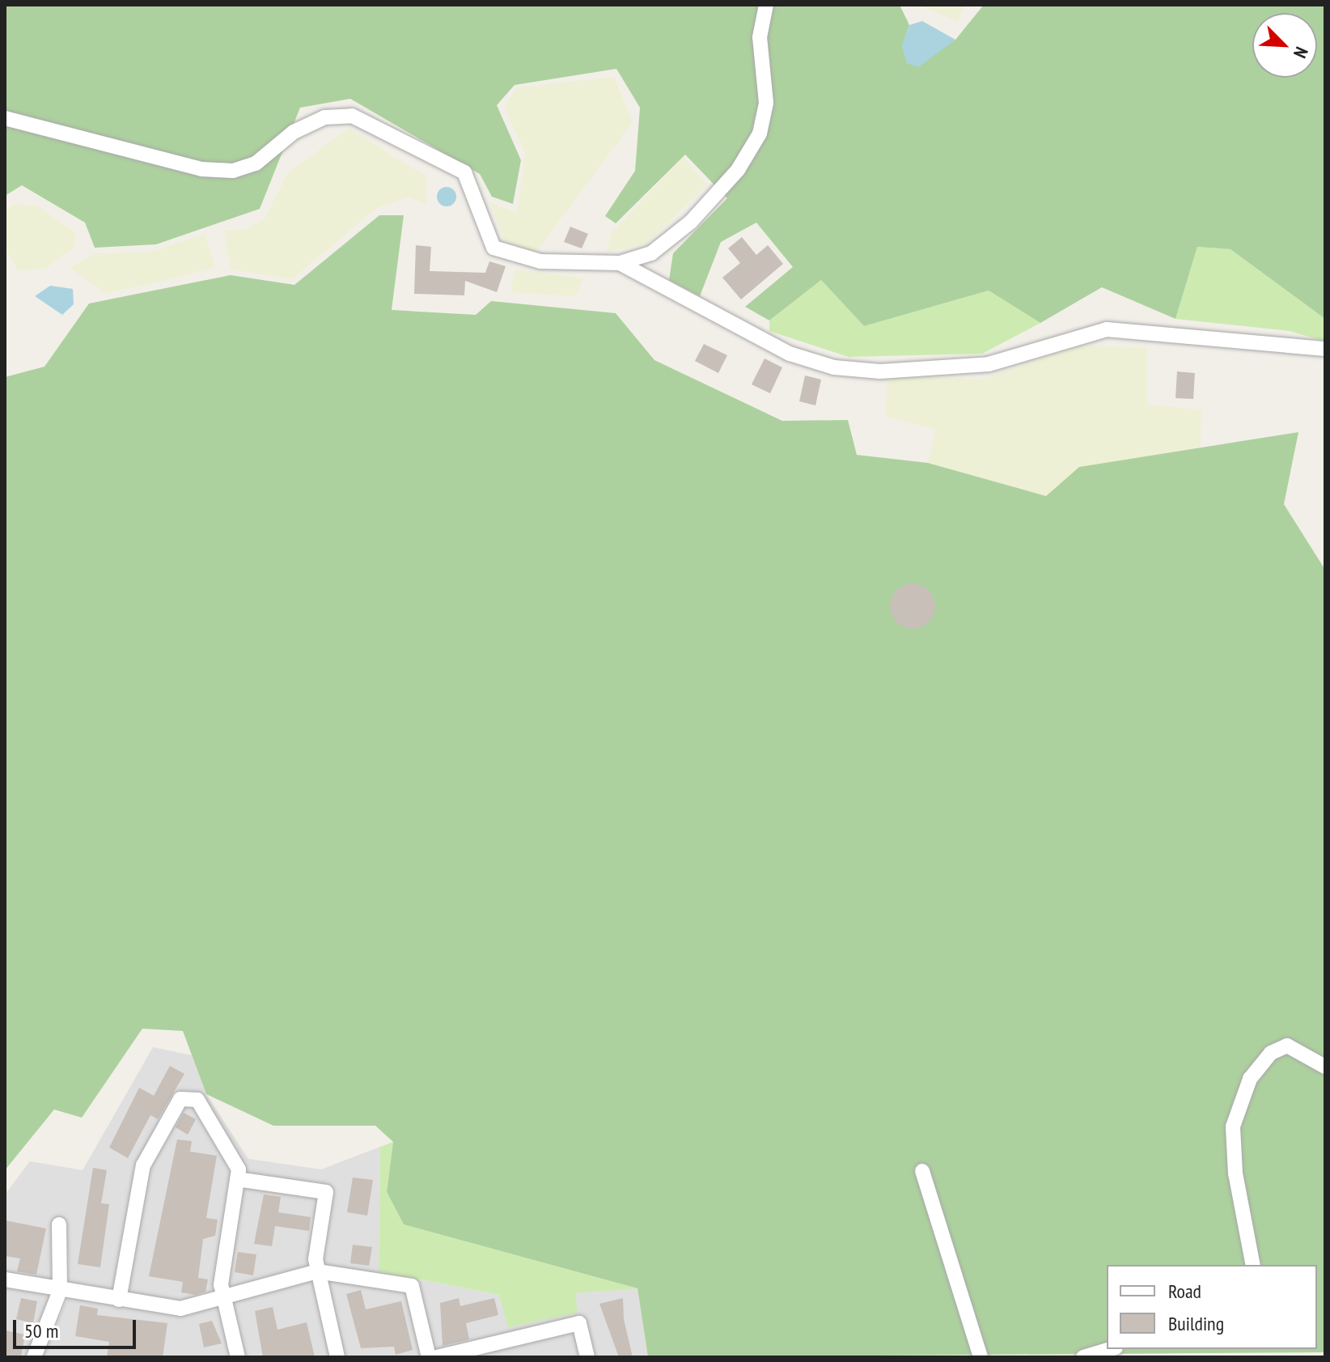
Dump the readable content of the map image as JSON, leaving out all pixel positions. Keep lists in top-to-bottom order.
{
  "legend": ["Road", "Building"],
  "scale_bar": "50 m",
  "north": "bottom right"
}
